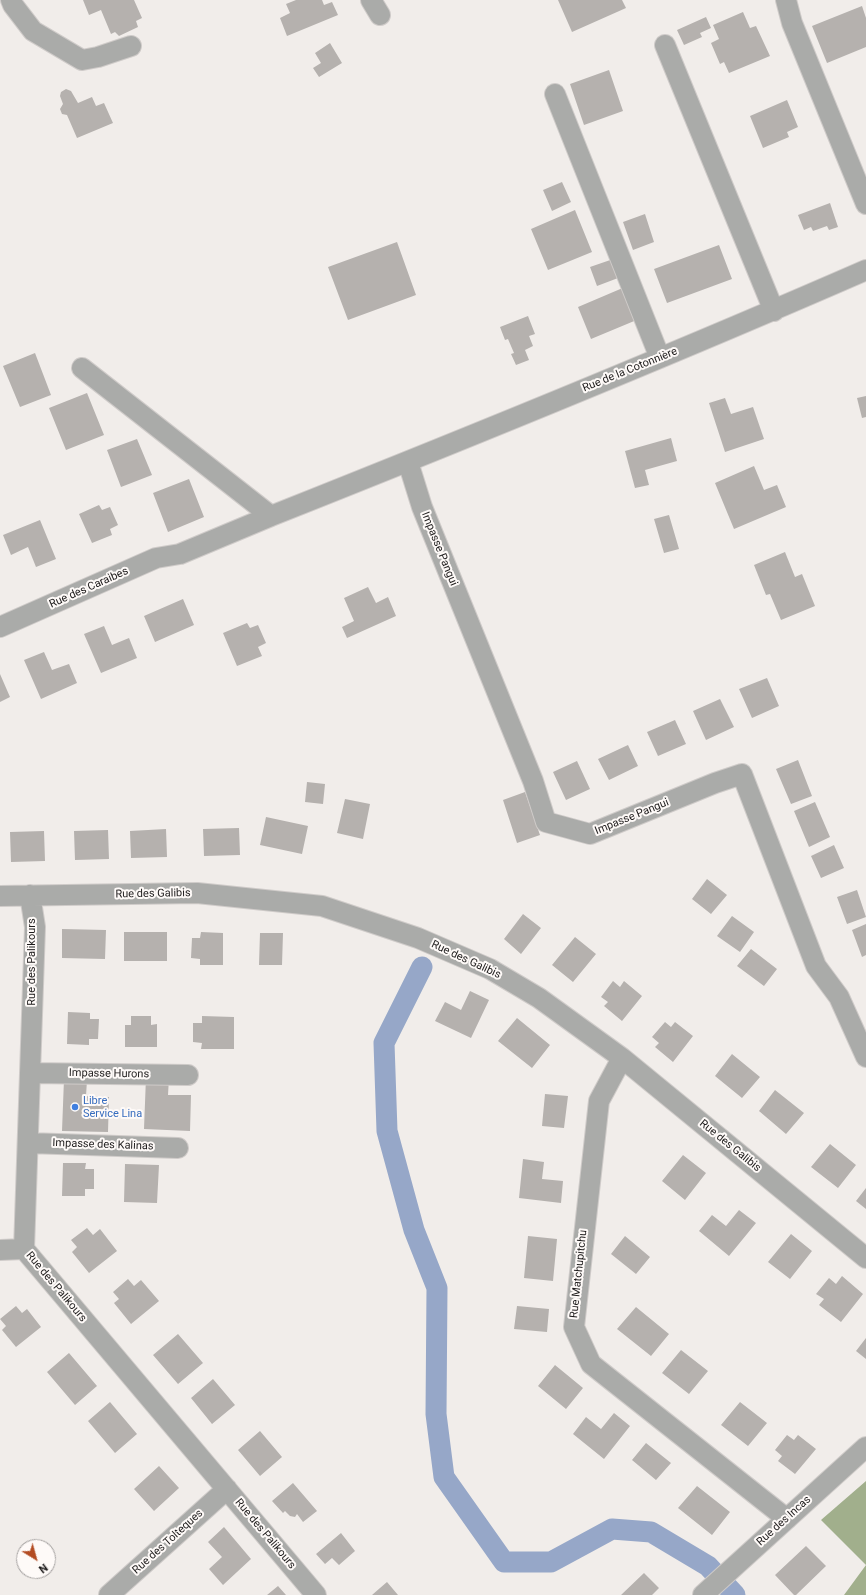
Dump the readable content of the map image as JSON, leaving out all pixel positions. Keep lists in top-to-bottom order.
{
  "streets": {
    "street": [
      "Rue de la Cotonnière",
      "Impasse Pangui",
      "Rue des Caraibes",
      "Rue des Galibis",
      "Rue des Palikours",
      "Impasse Hurons",
      "Impasse des Kalinas",
      "Rue Matchupitchu",
      "Rue des Incas",
      "Rue des Tolteques"
    ]
  },
  "crossings": [
    ["Rue de la Cotonnière", "Impasse Pangui"],
    ["Rue de la Cotonnière", "Rue des Caraibes"],
    ["Rue des Galibis", "Rue des Palikours"],
    ["Rue des Galibis", "Rue Matchupitchu"],
    ["Rue des Palikours", "Impasse Hurons"],
    ["Rue des Palikours", "Impasse des Kalinas"],
    ["Rue des Palikours", "Rue des Tolteques"],
    ["Rue Matchupitchu", "Rue des Incas"]
  ],
  "places": ["Libre Service Lina"],
  "north": "bottom right"
}
